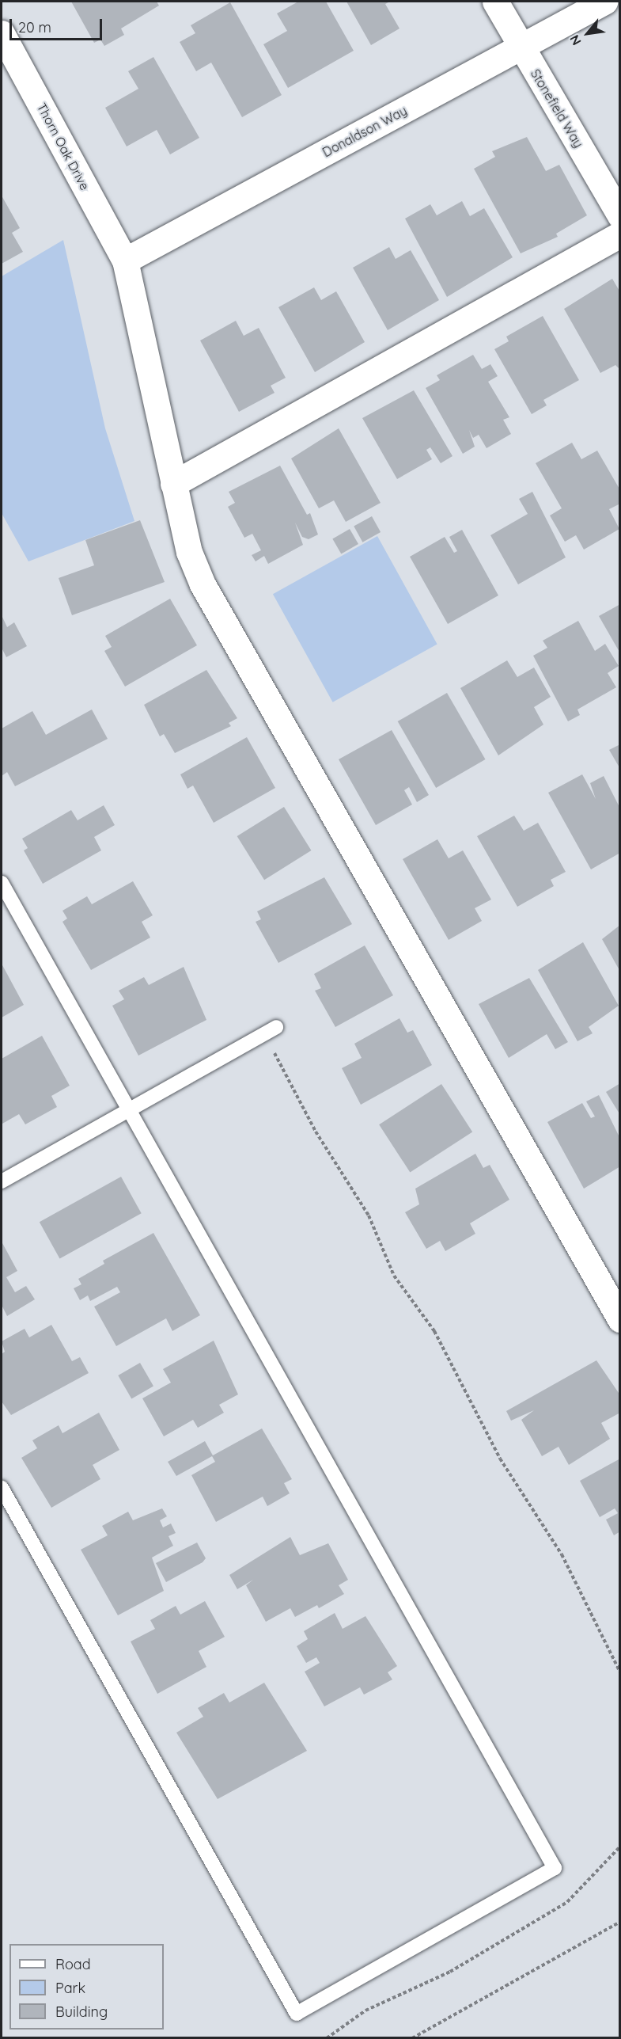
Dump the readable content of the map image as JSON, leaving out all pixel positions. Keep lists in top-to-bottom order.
{
  "streets": {
    "street": ["Stonefield Way", "Donaldson Way", "Thorn Oak Drive"]
  },
  "crossings": [
    ["Stonefield Way", "Donaldson Way"],
    ["Donaldson Way", "Thorn Oak Drive"]
  ],
  "legend": ["Road", "Park", "Building"],
  "scale_bar": "20 m",
  "north": "bottom left"
}
